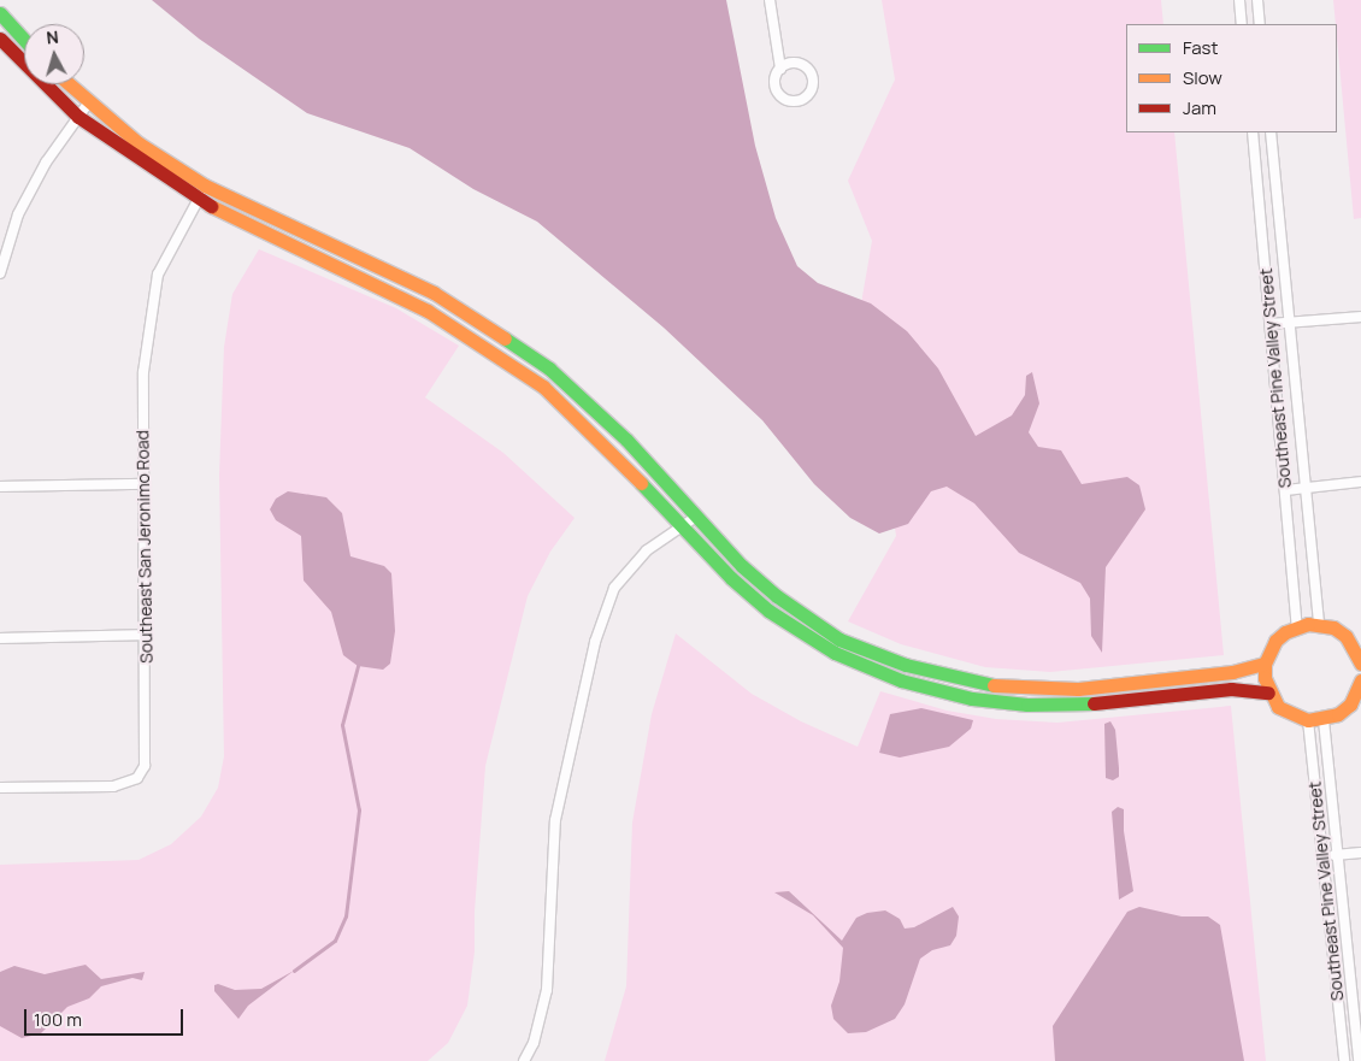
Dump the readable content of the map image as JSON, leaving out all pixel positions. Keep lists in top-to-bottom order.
{
  "streets": {
    "street": ["Southeast Pine Valley Street", "Southeast San Jeronimo Road"]
  },
  "legend": ["Fast", "Slow", "Jam"],
  "scale_bar": "100 m",
  "north": "top"
}
